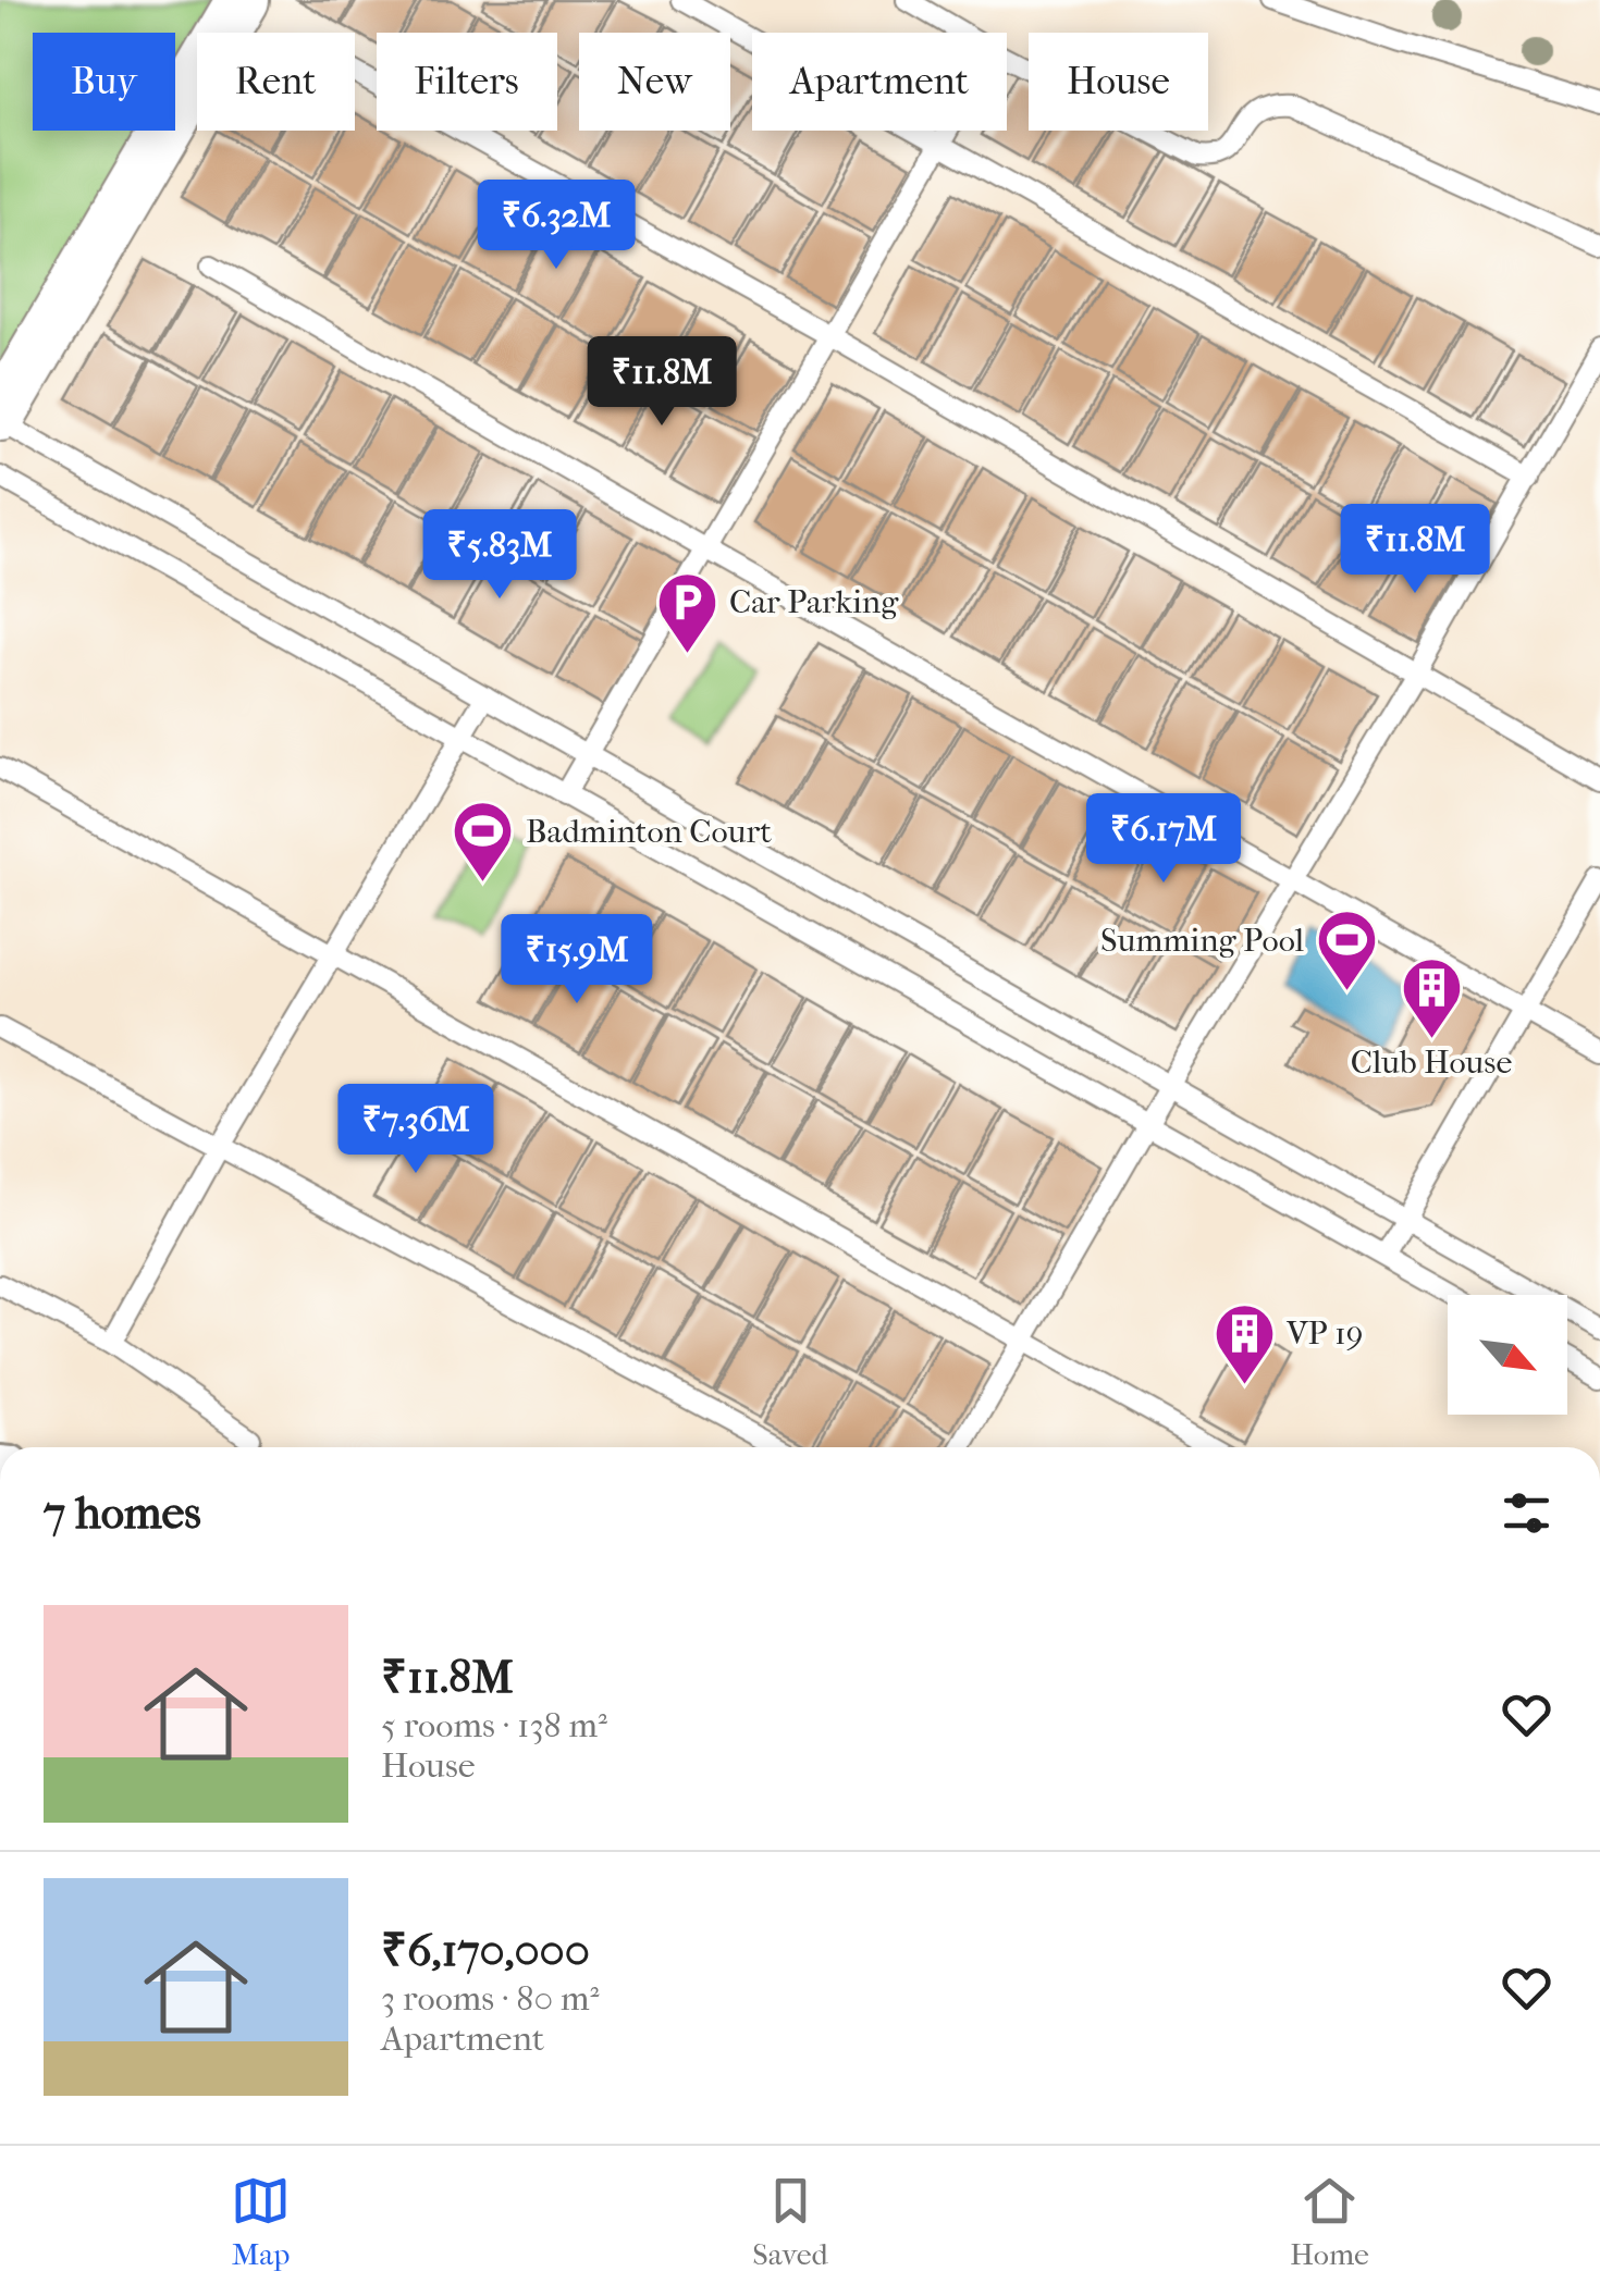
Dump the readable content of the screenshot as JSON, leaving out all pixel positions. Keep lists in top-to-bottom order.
{
  "places": {
    "parking": ["Car Parking"],
    "sports": ["Badminton Court", "Summing Pool"],
    "building": ["Club House", "VP 19"]
  },
  "north": "bottom right",
  "page": {
    "chip": [
      "Buy",
      "Rent",
      "Filters",
      "New",
      "Apartment",
      "House"
    ],
    "price": [
      "₹6.32M",
      "₹11.8M",
      "₹11.8M",
      "₹5.83M",
      "₹6.17M",
      "₹15.9M",
      "₹7.36M"
    ],
    "heading": "7 homes",
    "list": [
      {
        "name": "₹11.8M",
        "note": "5 rooms · 138 m² · House"
      },
      {
        "name": "₹6,170,000",
        "note": "3 rooms · 80 m² · Apartment"
      }
    ],
    "tabs": ["Map", "Saved", "Home"]
  }
}
